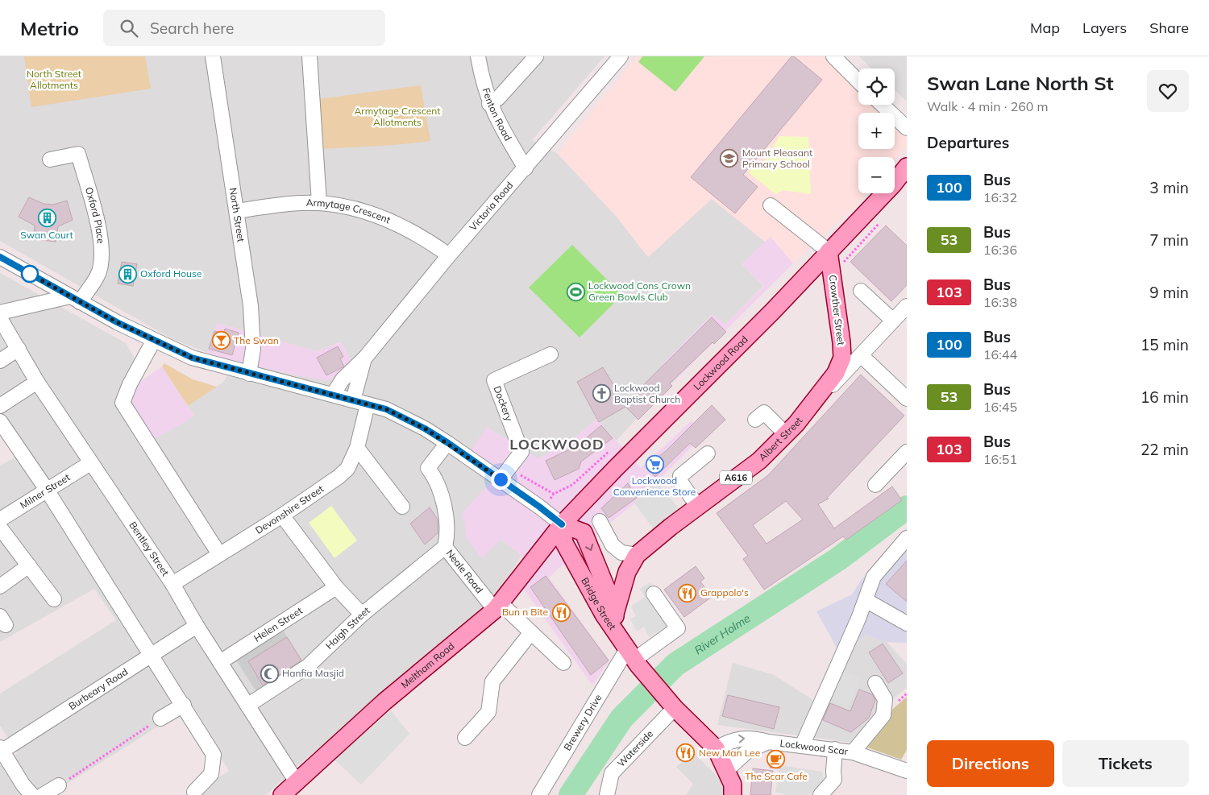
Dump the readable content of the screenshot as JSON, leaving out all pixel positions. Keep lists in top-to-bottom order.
{
  "streets": {
    "main road": [
      "Crowther Street",
      "Lockwood Road",
      "Albert Street",
      "A616",
      "Bridge Street",
      "Meltham Road"
    ],
    "street": [
      "Fenton Road",
      "Victoria Road",
      "Armytage Crescent",
      "North Street",
      "Oxford Place",
      "Dockery",
      "Milner Street",
      "Devonshire Street",
      "Bentley Street",
      "Neale Road",
      "Helen Street",
      "Haigh Street",
      "Burbeary Road",
      "Brewery Drive",
      "Lockwood Scar",
      "Waterside"
    ]
  },
  "crossings": [
    ["Fenton Road", "Victoria Road"],
    ["Victoria Road", "Armytage Crescent"],
    ["Armytage Crescent", "North Street"],
    ["Crowther Street", "Lockwood Road"],
    ["Crowther Street", "Albert Street"],
    ["Lockwood Road", "Bridge Street"],
    ["Lockwood Road", "Meltham Road"],
    ["Albert Street", "Bridge Street"],
    ["Milner Street", "Bentley Street"],
    ["Devonshire Street", "Bentley Street"],
    ["Bentley Street", "Helen Street"],
    ["Bentley Street", "Haigh Street"],
    ["Bentley Street", "Meltham Road"],
    ["Bentley Street", "Burbeary Road"],
    ["Neale Road", "Haigh Street"],
    ["Neale Road", "Meltham Road"],
    ["Bridge Street", "Meltham Road"]
  ],
  "districts": ["LOCKWOOD"],
  "water": ["River Holme"],
  "parks": ["North Street Allotments", "Armytage Crescent Allotments"],
  "places": {
    "school or university": ["Mount Pleasant Primary School"],
    "building": ["Swan Court", "Oxford House"],
    "sports": ["Lockwood Cons Crown Green Bowls Club"],
    "bar": ["The Swan"],
    "church": ["Lockwood Baptist Church"],
    "supermarket": ["Lockwood Convenience Store"],
    "restaurant": ["Grappolo's", "Bun n Bite", "New Man Lee"],
    "mosque": ["Hanfia Masjid"],
    "cafe": ["The Scar Cafe"]
  },
  "lines": ["bus line 100"],
  "page": {
    "header": "Metrio",
    "search": "Search here",
    "nav": ["Map", "Layers", "Share"],
    "heading": [
      ["Swan Lane North St", "Walk · 4 min · 260 m"],
      "Departures"
    ],
    "map_buttons": ["+", "−"],
    "list": [
      {
        "mark": "100",
        "name": "Bus",
        "note": "16:32",
        "value": "3 min"
      },
      {
        "mark": "53",
        "name": "Bus",
        "note": "16:36",
        "value": "7 min"
      },
      {
        "mark": "103",
        "name": "Bus",
        "note": "16:38",
        "value": "9 min"
      },
      {
        "mark": "100",
        "name": "Bus",
        "note": "16:44",
        "value": "15 min"
      },
      {
        "mark": "53",
        "name": "Bus",
        "note": "16:45",
        "value": "16 min"
      },
      {
        "mark": "103",
        "name": "Bus",
        "note": "16:51",
        "value": "22 min"
      }
    ],
    "buttons": ["Directions", "Tickets"]
  }
}
